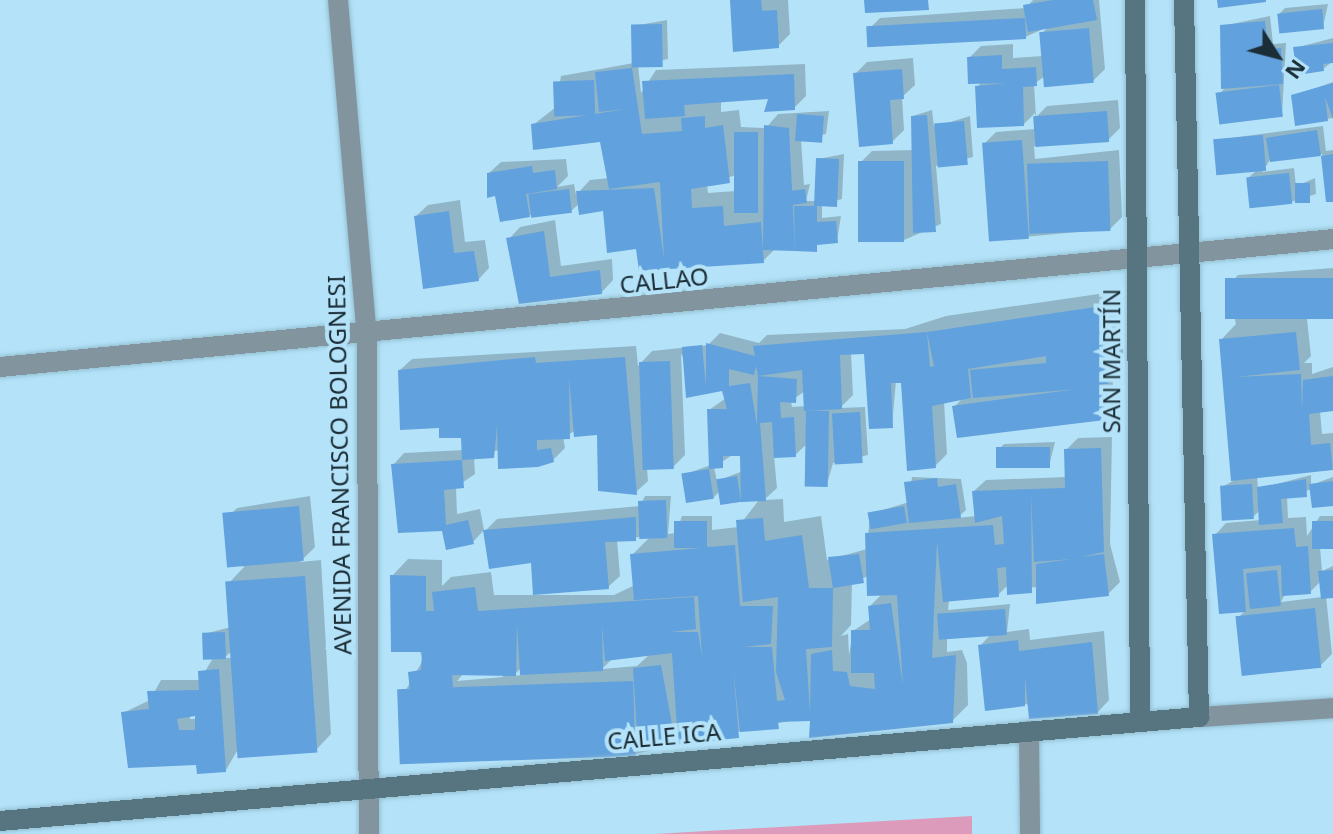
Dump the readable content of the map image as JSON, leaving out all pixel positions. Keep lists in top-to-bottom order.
{
  "streets": {
    "street": [
      "CALLAO",
      "SAN MARTÍN",
      "AVENIDA FRANCISCO BOLOGNESI",
      "CALLE ICA"
    ]
  },
  "crossings": [
    ["CALLAO", "SAN MARTÍN"],
    ["CALLAO", "AVENIDA FRANCISCO BOLOGNESI"],
    ["SAN MARTÍN", "CALLE ICA"],
    ["AVENIDA FRANCISCO BOLOGNESI", "CALLE ICA"]
  ],
  "north": "bottom right"
}
